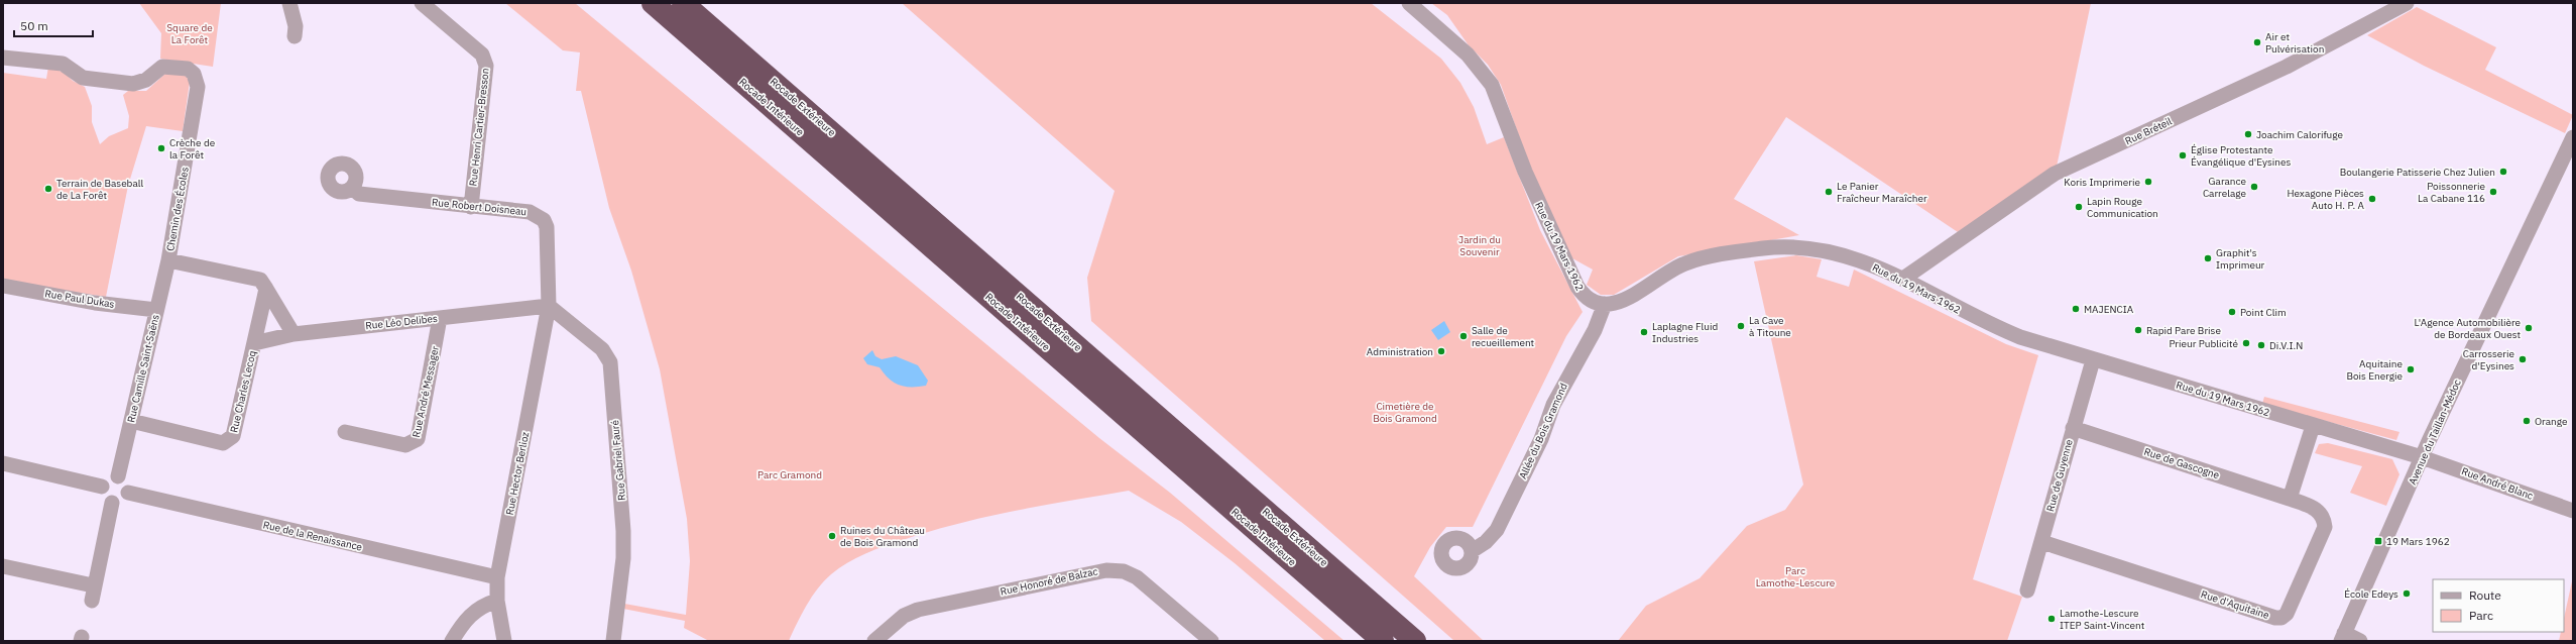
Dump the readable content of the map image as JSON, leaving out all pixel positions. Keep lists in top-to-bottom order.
{
  "streets": {
    "highway": ["Rocade Intérieure", "Rocade Extérieure"],
    "street": [
      "Rue Henri Cartier-Bresson",
      "Rue Bréteil",
      "Rue Robert Doisneau",
      "Chemin des Écoles",
      "Rue du 19 Mars 1962",
      "Rue Paul Dukas",
      "Rue Léo Delibes",
      "Rue Camille Saint-Saëns",
      "Rue Charles Lecoq",
      "Rue André Messager",
      "Allée du Bois Gramond",
      "Avenue du Taillan-Médoc",
      "Rue Gabriel Fauré",
      "Rue de Gascogne",
      "Rue Hector Berlioz",
      "Rue de Guyenne",
      "Rue André Blanc",
      "Rue de la Renaissance",
      "Rue Honoré de Balzac",
      "Rue d'Aquitaine"
    ]
  },
  "crossings": [
    ["Rue Henri Cartier-Bresson", "Rue Robert Doisneau"],
    ["Rue Bréteil", "Rue du 19 Mars 1962"],
    ["Rue Robert Doisneau", "Rue Léo Delibes"],
    ["Rue Robert Doisneau", "Rue Gabriel Fauré"],
    ["Rue Robert Doisneau", "Rue Hector Berlioz"],
    ["Chemin des Écoles", "Rue Camille Saint-Saëns"],
    ["Rue du 19 Mars 1962", "Allée du Bois Gramond"],
    ["Rue du 19 Mars 1962", "Avenue du Taillan-Médoc"],
    ["Rue du 19 Mars 1962", "Rue de Guyenne"],
    ["Rue du 19 Mars 1962", "Rue André Blanc"],
    ["Rue Paul Dukas", "Rue Camille Saint-Saëns"],
    ["Rue Léo Delibes", "Rue Charles Lecoq"],
    ["Rue Léo Delibes", "Rue André Messager"],
    ["Rue Léo Delibes", "Rue Gabriel Fauré"],
    ["Rue Léo Delibes", "Rue Hector Berlioz"],
    ["Rue Camille Saint-Saëns", "Rue Charles Lecoq"],
    ["Rue Camille Saint-Saëns", "Rue de la Renaissance"],
    ["Avenue du Taillan-Médoc", "Rue André Blanc"],
    ["Rue Gabriel Fauré", "Rue Hector Berlioz"],
    ["Rue de Gascogne", "Rue de Guyenne"],
    ["Rue de Gascogne", "Rue d'Aquitaine"],
    ["Rue Hector Berlioz", "Rue de la Renaissance"],
    ["Rue de Guyenne", "Rue d'Aquitaine"]
  ],
  "parks": [
    "Square de La Forêt",
    "Jardin du Souvenir",
    "Cimetière de Bois Gramond",
    "Parc Gramond",
    "Parc Lamothe-Lescure"
  ],
  "places": {
    "other": [
      "Air et Pulvérisation",
      "Joachim Calorifuge",
      "Crèche de la Forêt",
      "Église Protestante Évangélique d'Eysines",
      "Boulangerie Patisserie Chez Julien",
      "Koris Imprimerie",
      "Garance Carrelage",
      "Terrain de Baseball de La Forêt",
      "Le Panier Fraîcheur Maraîcher",
      "Poissonnerie La Cabane 116",
      "Hexagone Pièces Auto H. P. A",
      "Lapin Rouge Communication",
      "Graphit's Imprimeur",
      "MAJENCIA",
      "Point Clim",
      "La Cave à Titoune",
      "L'Agence Automobilière de Bordeaux Ouest",
      "Rapid Pare Brise",
      "Laplagne Fluid Industries",
      "Salle de recueillement",
      "Prieur Publicité",
      "Di.V.I.N",
      "Administration",
      "Carrosserie d'Eysines",
      "Aquitaine Bois Energie",
      "Orange",
      "Ruines du Château de Bois Gramond",
      "École Edeys",
      "Lamothe-Lescure ITEP Saint-Vincent"
    ],
    "transit": ["19 Mars 1962"]
  },
  "legend": ["Route", "Parc"],
  "scale_bar": "50 m"
}
